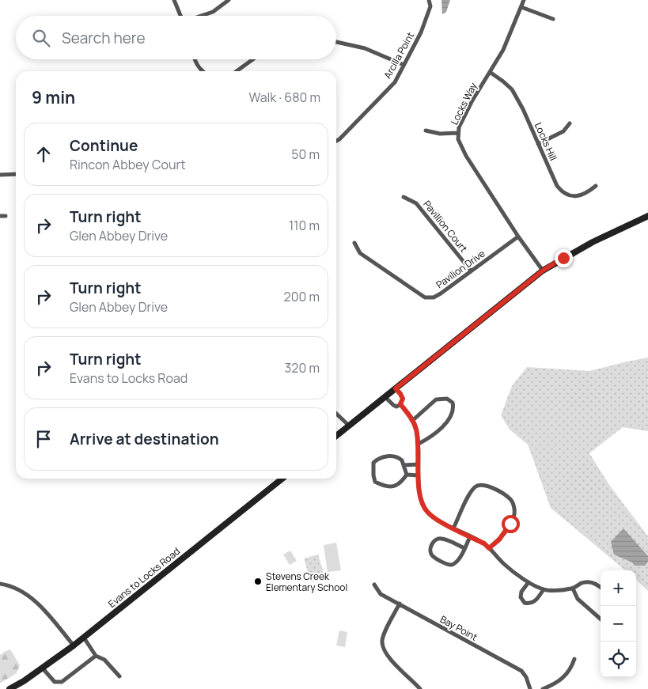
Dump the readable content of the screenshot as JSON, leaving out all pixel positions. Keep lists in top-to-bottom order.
{
  "streets": {
    "street": [
      "Arcilla Point",
      "Locks Way",
      "Locks Hill",
      "Pavillion Court",
      "Pavilion Drive",
      "Evans to Locks Road",
      "Bay Point"
    ]
  },
  "crossings": [
    ["Locks Way", "Locks Hill"],
    ["Locks Way", "Pavilion Drive"],
    ["Pavillion Court", "Pavilion Drive"]
  ],
  "places": ["Stevens Creek Elementary School"],
  "page": {
    "search": "Search here",
    "heading": ["9 min", "Walk · 680 m"],
    "list": [
      ["Continue", "Rincon Abbey Court", "50 m"],
      ["Turn right", "Glen Abbey Drive", "110 m"],
      ["Turn right", "Glen Abbey Drive", "200 m"],
      ["Turn right", "Evans to Locks Road", "320 m"],
      "Arrive at destination"
    ],
    "map_buttons": ["+", "−"]
  }
}
